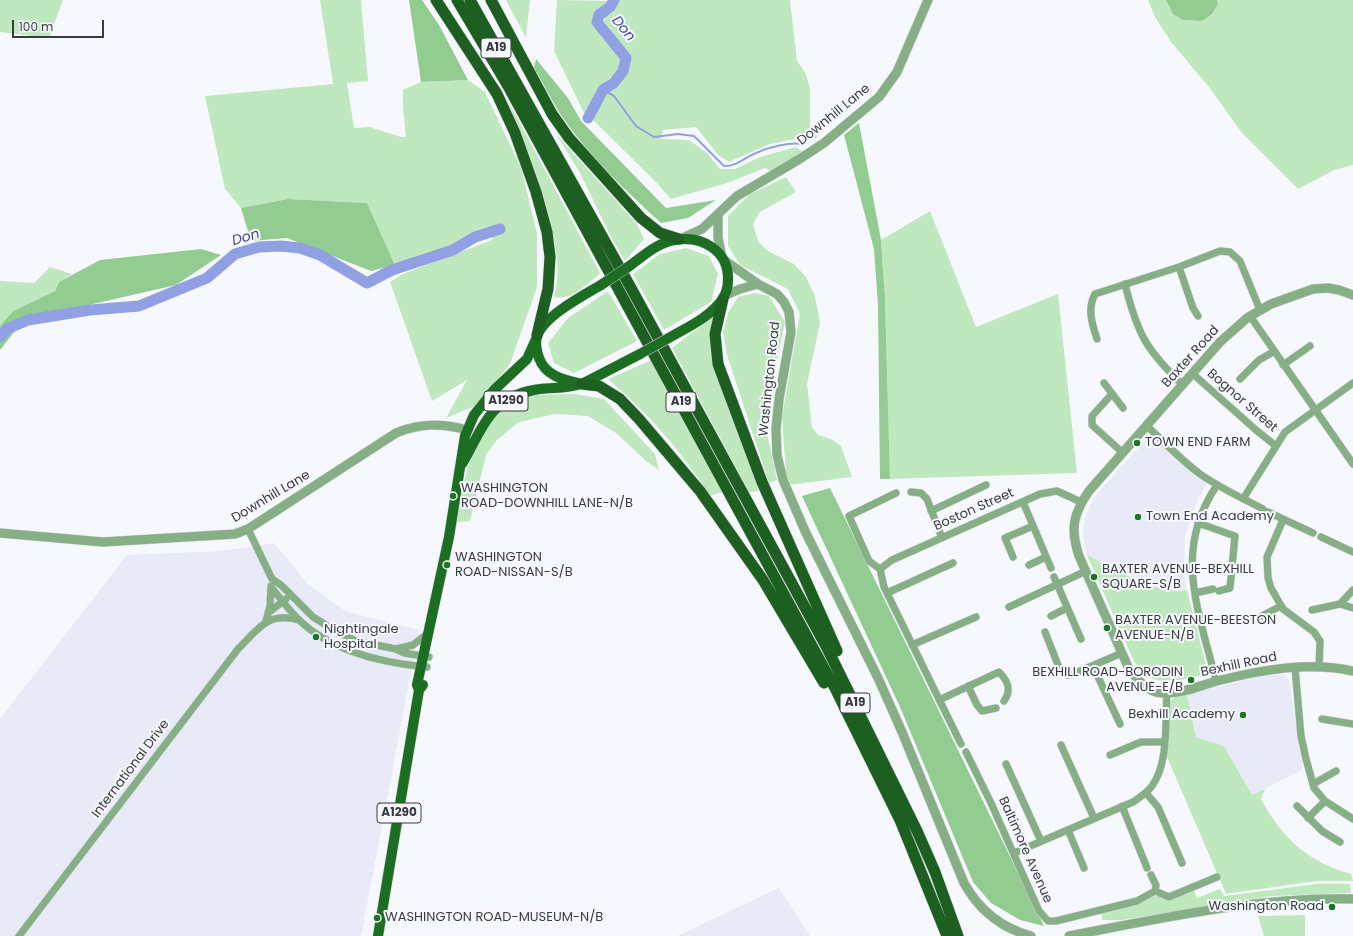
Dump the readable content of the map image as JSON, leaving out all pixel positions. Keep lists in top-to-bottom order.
{
  "streets": {
    "highway": ["A19"],
    "main road": ["A1290"],
    "street": [
      "Downhill Lane",
      "Baxter Road",
      "Washington Road",
      "Bognor Street",
      "Boston Street",
      "Bexhill Road",
      "International Drive",
      "Baltimore Avenue"
    ]
  },
  "crossings": [
    ["Downhill Lane", "A1290"],
    ["Baxter Road", "Bognor Street"],
    ["Baxter Road", "Boston Street"],
    ["Baxter Road", "Bexhill Road"],
    ["Washington Road", "A1290"],
    ["A1290", "International Drive"],
    ["Boston Street", "Bexhill Road"]
  ],
  "water": ["Don"],
  "places": [
    "TOWN END FARM",
    "WASHINGTON ROAD-DOWNHILL LANE-N/B",
    "Town End Academy",
    "WASHINGTON ROAD-NISSAN-S/B",
    "BAXTER AVENUE-BEXHILL SQUARE-S/B",
    "BAXTER AVENUE-BEESTON AVENUE-N/B",
    "Nightingale Hospital",
    "BEXHILL ROAD-BORODIN AVENUE-E/B",
    "Bexhill Academy",
    "Washington Road",
    "WASHINGTON ROAD-MUSEUM-N/B"
  ],
  "scale_bar": "100 m"
}
